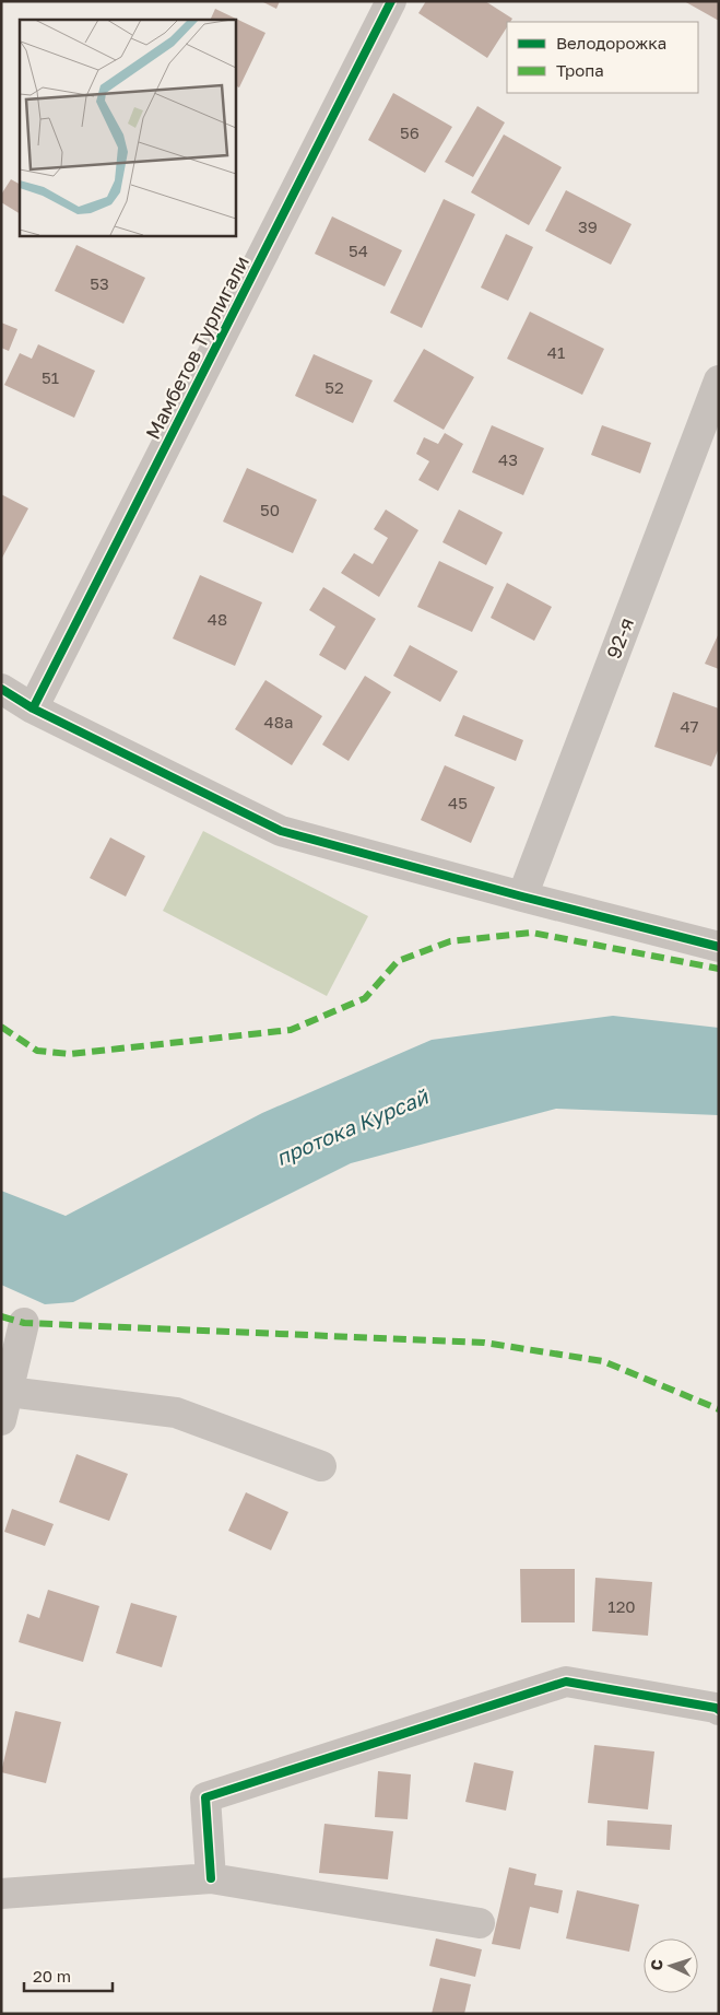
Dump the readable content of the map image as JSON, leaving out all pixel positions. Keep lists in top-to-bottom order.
{
  "streets": {
    "street": ["Мамбетов Турлигали", "92-я"]
  },
  "water": ["протока Курсай"],
  "house_numbers": [
    "56",
    "39",
    "54",
    "53",
    "41",
    "51",
    "52",
    "43",
    "50",
    "48",
    "48а",
    "47",
    "45",
    "120"
  ],
  "legend": ["Велодорожка", "Тропа"],
  "scale_bar": "20 m",
  "north": "left"
}
